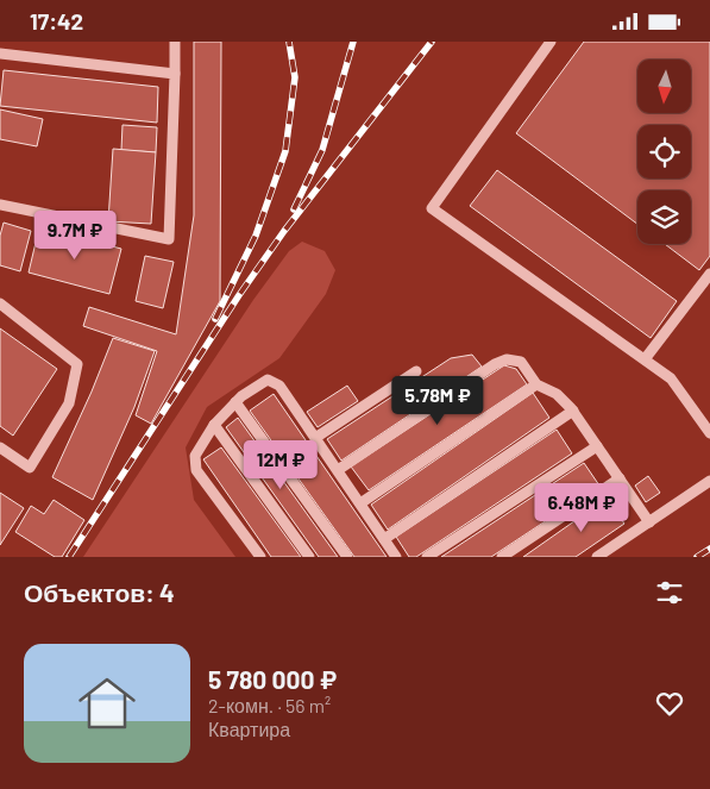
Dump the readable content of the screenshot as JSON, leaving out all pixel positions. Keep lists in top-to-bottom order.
{
  "north": "bottom",
  "page": {
    "status": "17:42",
    "price": [
      "9.7M ₽",
      "5.78M ₽",
      "12M ₽",
      "6.48M ₽"
    ],
    "heading": "Объектов: 4",
    "list": [
      {
        "name": "5 780 000 ₽",
        "note": "2-комн. · 56 m² · Квартира"
      }
    ]
  }
}
